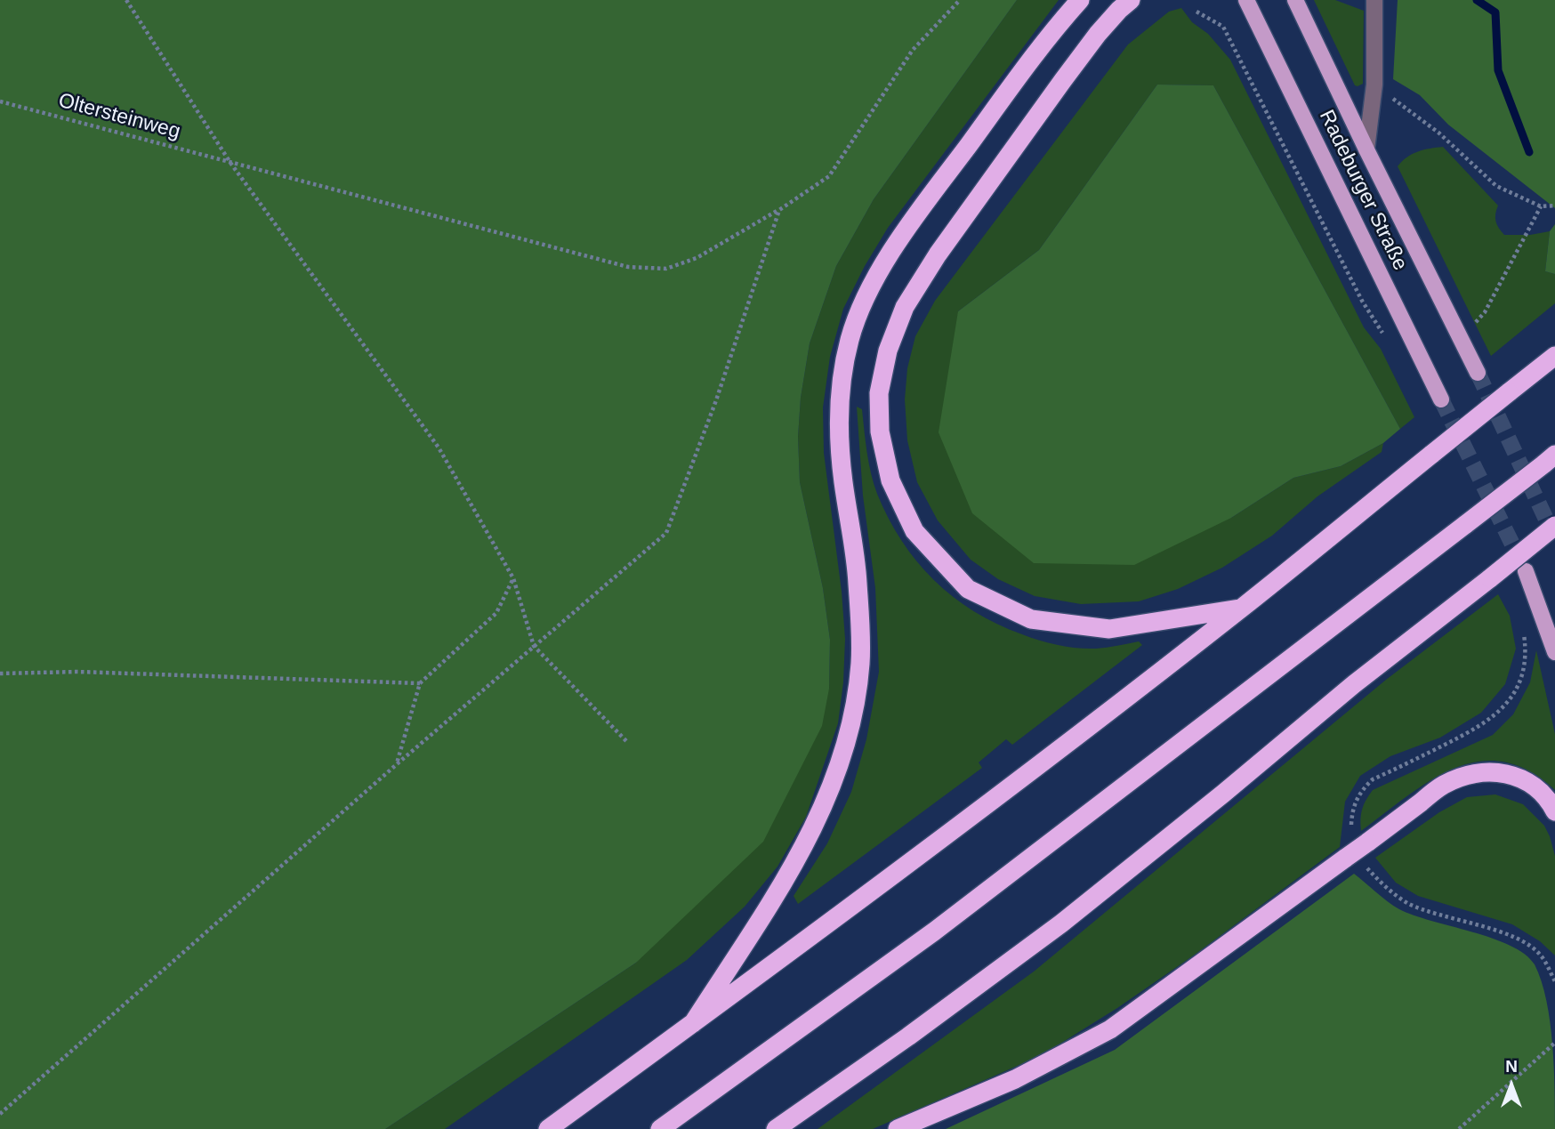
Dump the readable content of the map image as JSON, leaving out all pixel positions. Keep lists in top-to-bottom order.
{
  "streets": {
    "main road": ["Radeburger Straße"],
    "path": ["Oltersteinweg"]
  },
  "north": "top"
}
